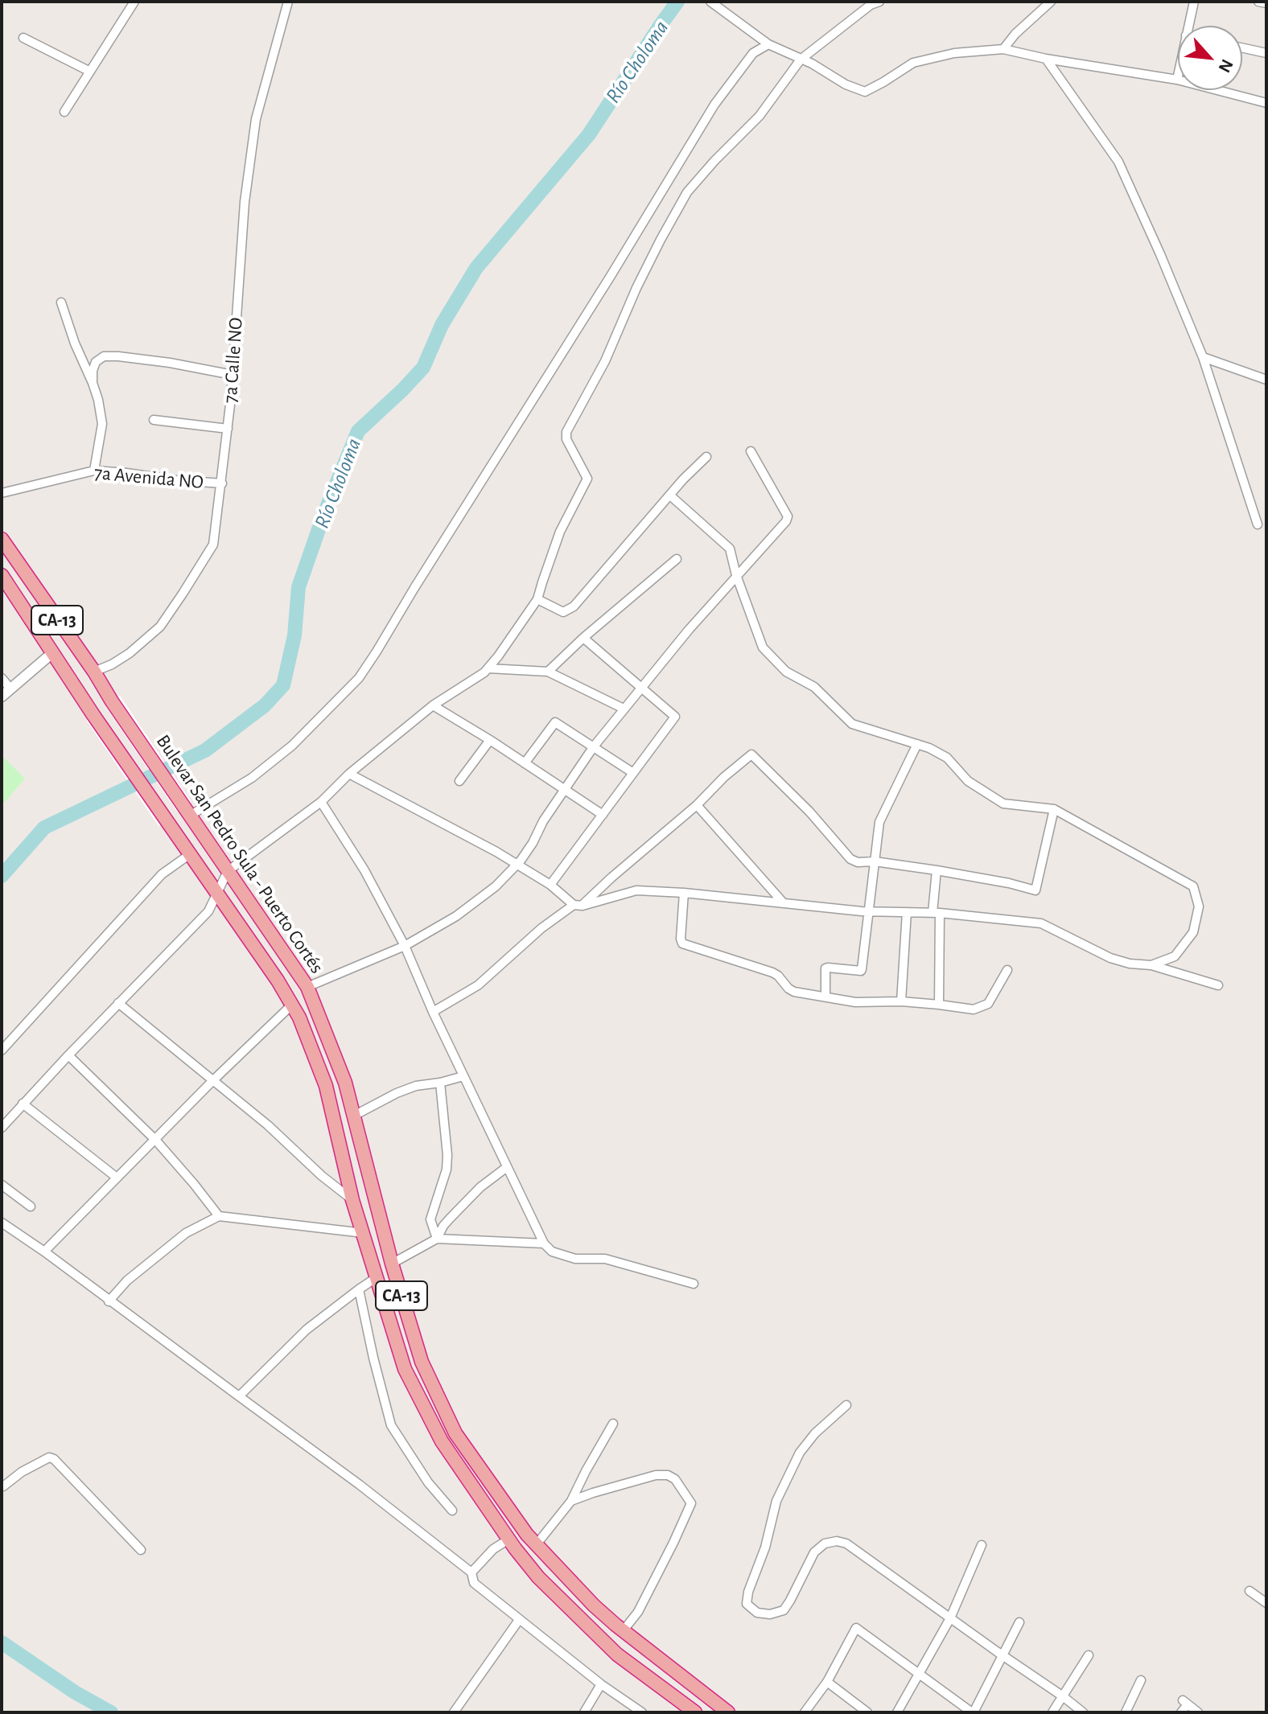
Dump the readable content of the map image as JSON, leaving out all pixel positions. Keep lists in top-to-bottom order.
{
  "streets": {
    "highway": ["CA-13", "Bulevar San Pedro Sula - Puerto Cortés"],
    "street": ["7a Calle NO", "7a Avenida NO"]
  },
  "crossings": [
    ["7a Calle NO", "7a Avenida NO"],
    ["7a Calle NO", "Bulevar San Pedro Sula - Puerto Cortés"]
  ],
  "water": ["Río Choloma"],
  "north": "bottom right"
}
